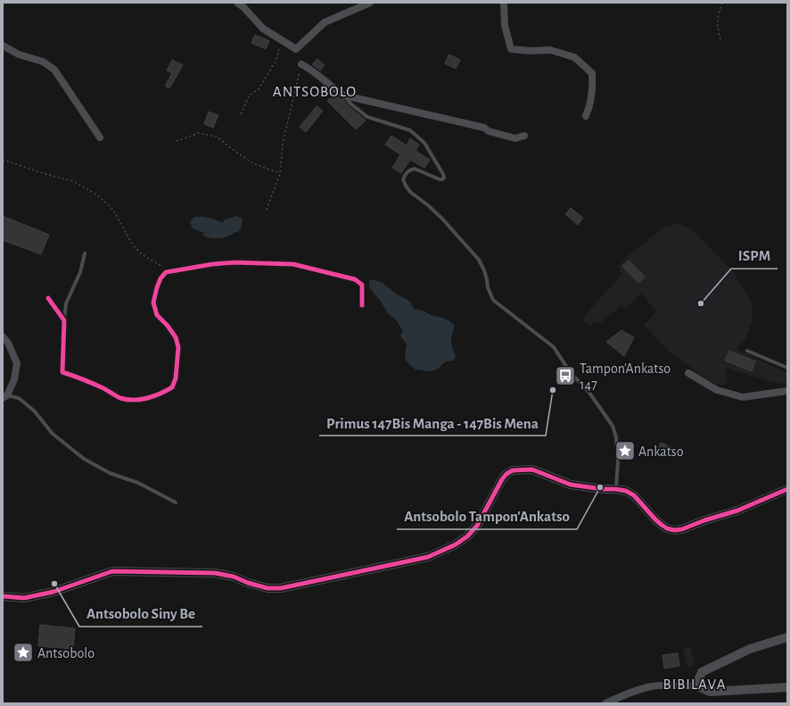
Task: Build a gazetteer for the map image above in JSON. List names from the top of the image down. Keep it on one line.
{"districts":["ANTSOBOLO","BIBILAVA"],"places":{"other":["ISPM","Primus 147Bis Manga - 147Bis Mena","Antsobolo Tampon'Ankatso","Antsobolo Siny Be"],"bus stop":["Tampon'Ankatso 147"],"place":["Ankatso","Antsobolo"]}}
